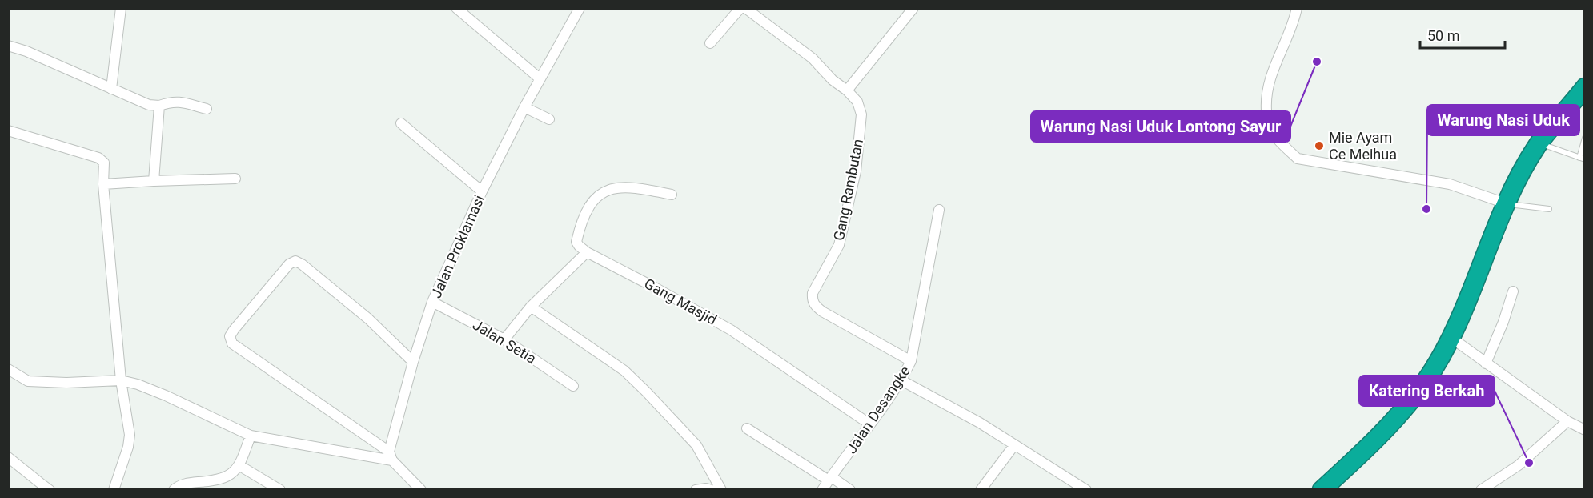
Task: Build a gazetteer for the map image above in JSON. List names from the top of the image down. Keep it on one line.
{"streets":{"street":["Gang Rambutan","Jalan Proklamasi","Gang Masjid","Jalan Setia","Jalan Desangke"]},"crossings":[["Gang Rambutan","Jalan Desangke"],["Jalan Proklamasi","Jalan Setia"],["Gang Masjid","Jalan Desangke"]],"places":["Warung Nasi Uduk Lontong Sayur","Mie Ayam Ce Meihua","Warung Nasi Uduk","Katering Berkah"],"scale_bar":"50 m"}
